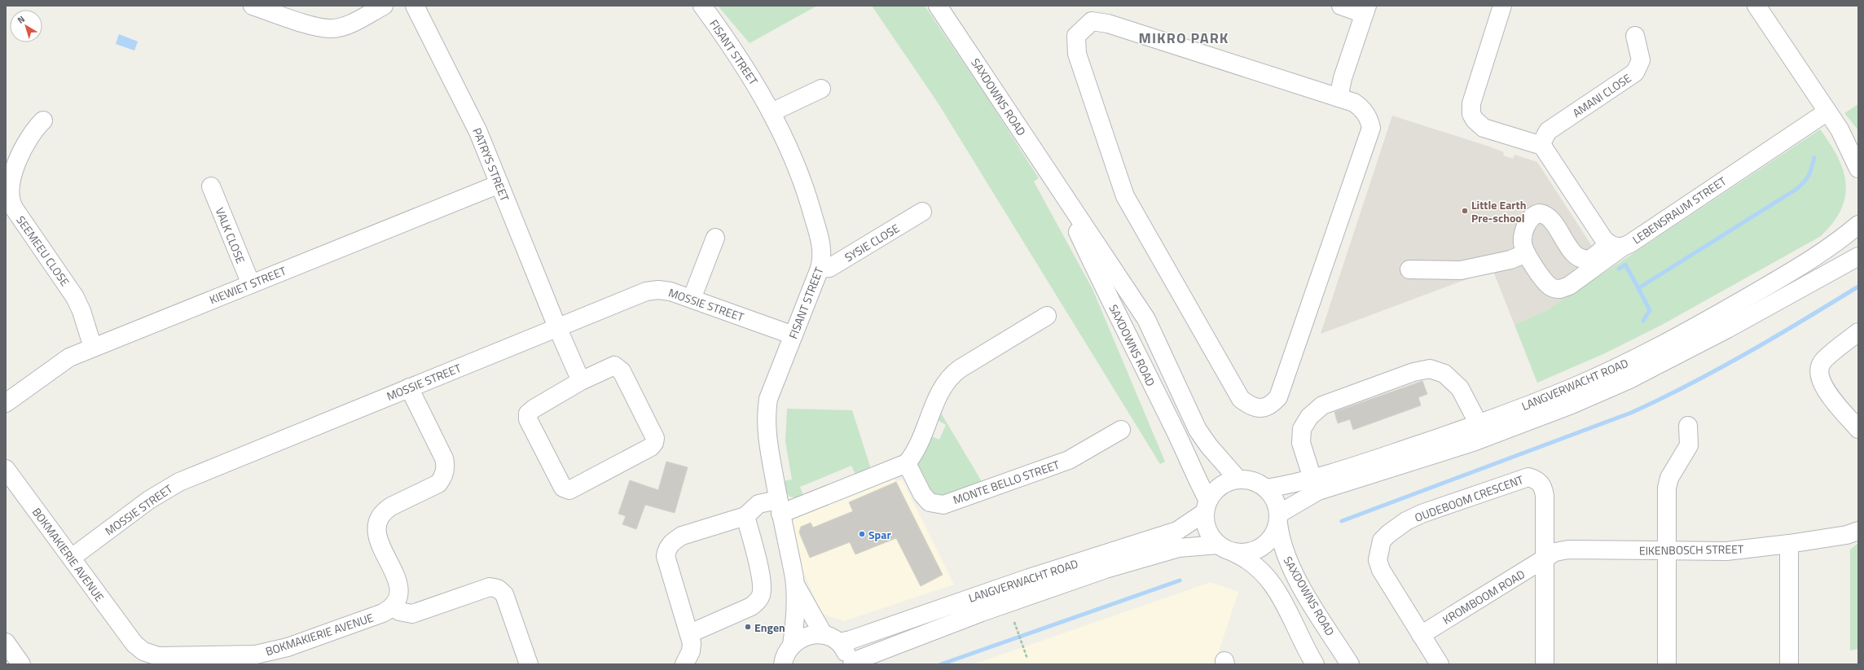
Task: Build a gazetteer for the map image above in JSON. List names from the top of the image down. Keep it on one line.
{"streets":{"street":["FISANT STREET","AMANI CLOSE","SAXDOWNS ROAD","PATRYS STREET","LEBENSRAUM STREET","VALK CLOSE","SYSIE CLOSE","SEEMEEU CLOSE","KIEWIET STREET","MOSSIE STREET","LANGVERWACHT ROAD","MONTE BELLO STREET","OUDEBOOM CRESCENT","EIKENBOSCH STREET","BOKMAKIERIE AVENUE","KROMBOOM ROAD"]},"crossings":[["FISANT STREET","SYSIE CLOSE"],["FISANT STREET","MOSSIE STREET"],["FISANT STREET","LANGVERWACHT ROAD"],["SAXDOWNS ROAD","LANGVERWACHT ROAD"],["PATRYS STREET","KIEWIET STREET"],["PATRYS STREET","MOSSIE STREET"],["VALK CLOSE","KIEWIET STREET"],["SEEMEEU CLOSE","KIEWIET STREET"],["MOSSIE STREET","BOKMAKIERIE AVENUE"],["OUDEBOOM CRESCENT","EIKENBOSCH STREET"],["OUDEBOOM CRESCENT","KROMBOOM ROAD"],["EIKENBOSCH STREET","KROMBOOM ROAD"]],"districts":["MIKRO PARK"],"places":["Little Earth Pre-school","Spar","Engen"],"north":"top left"}
